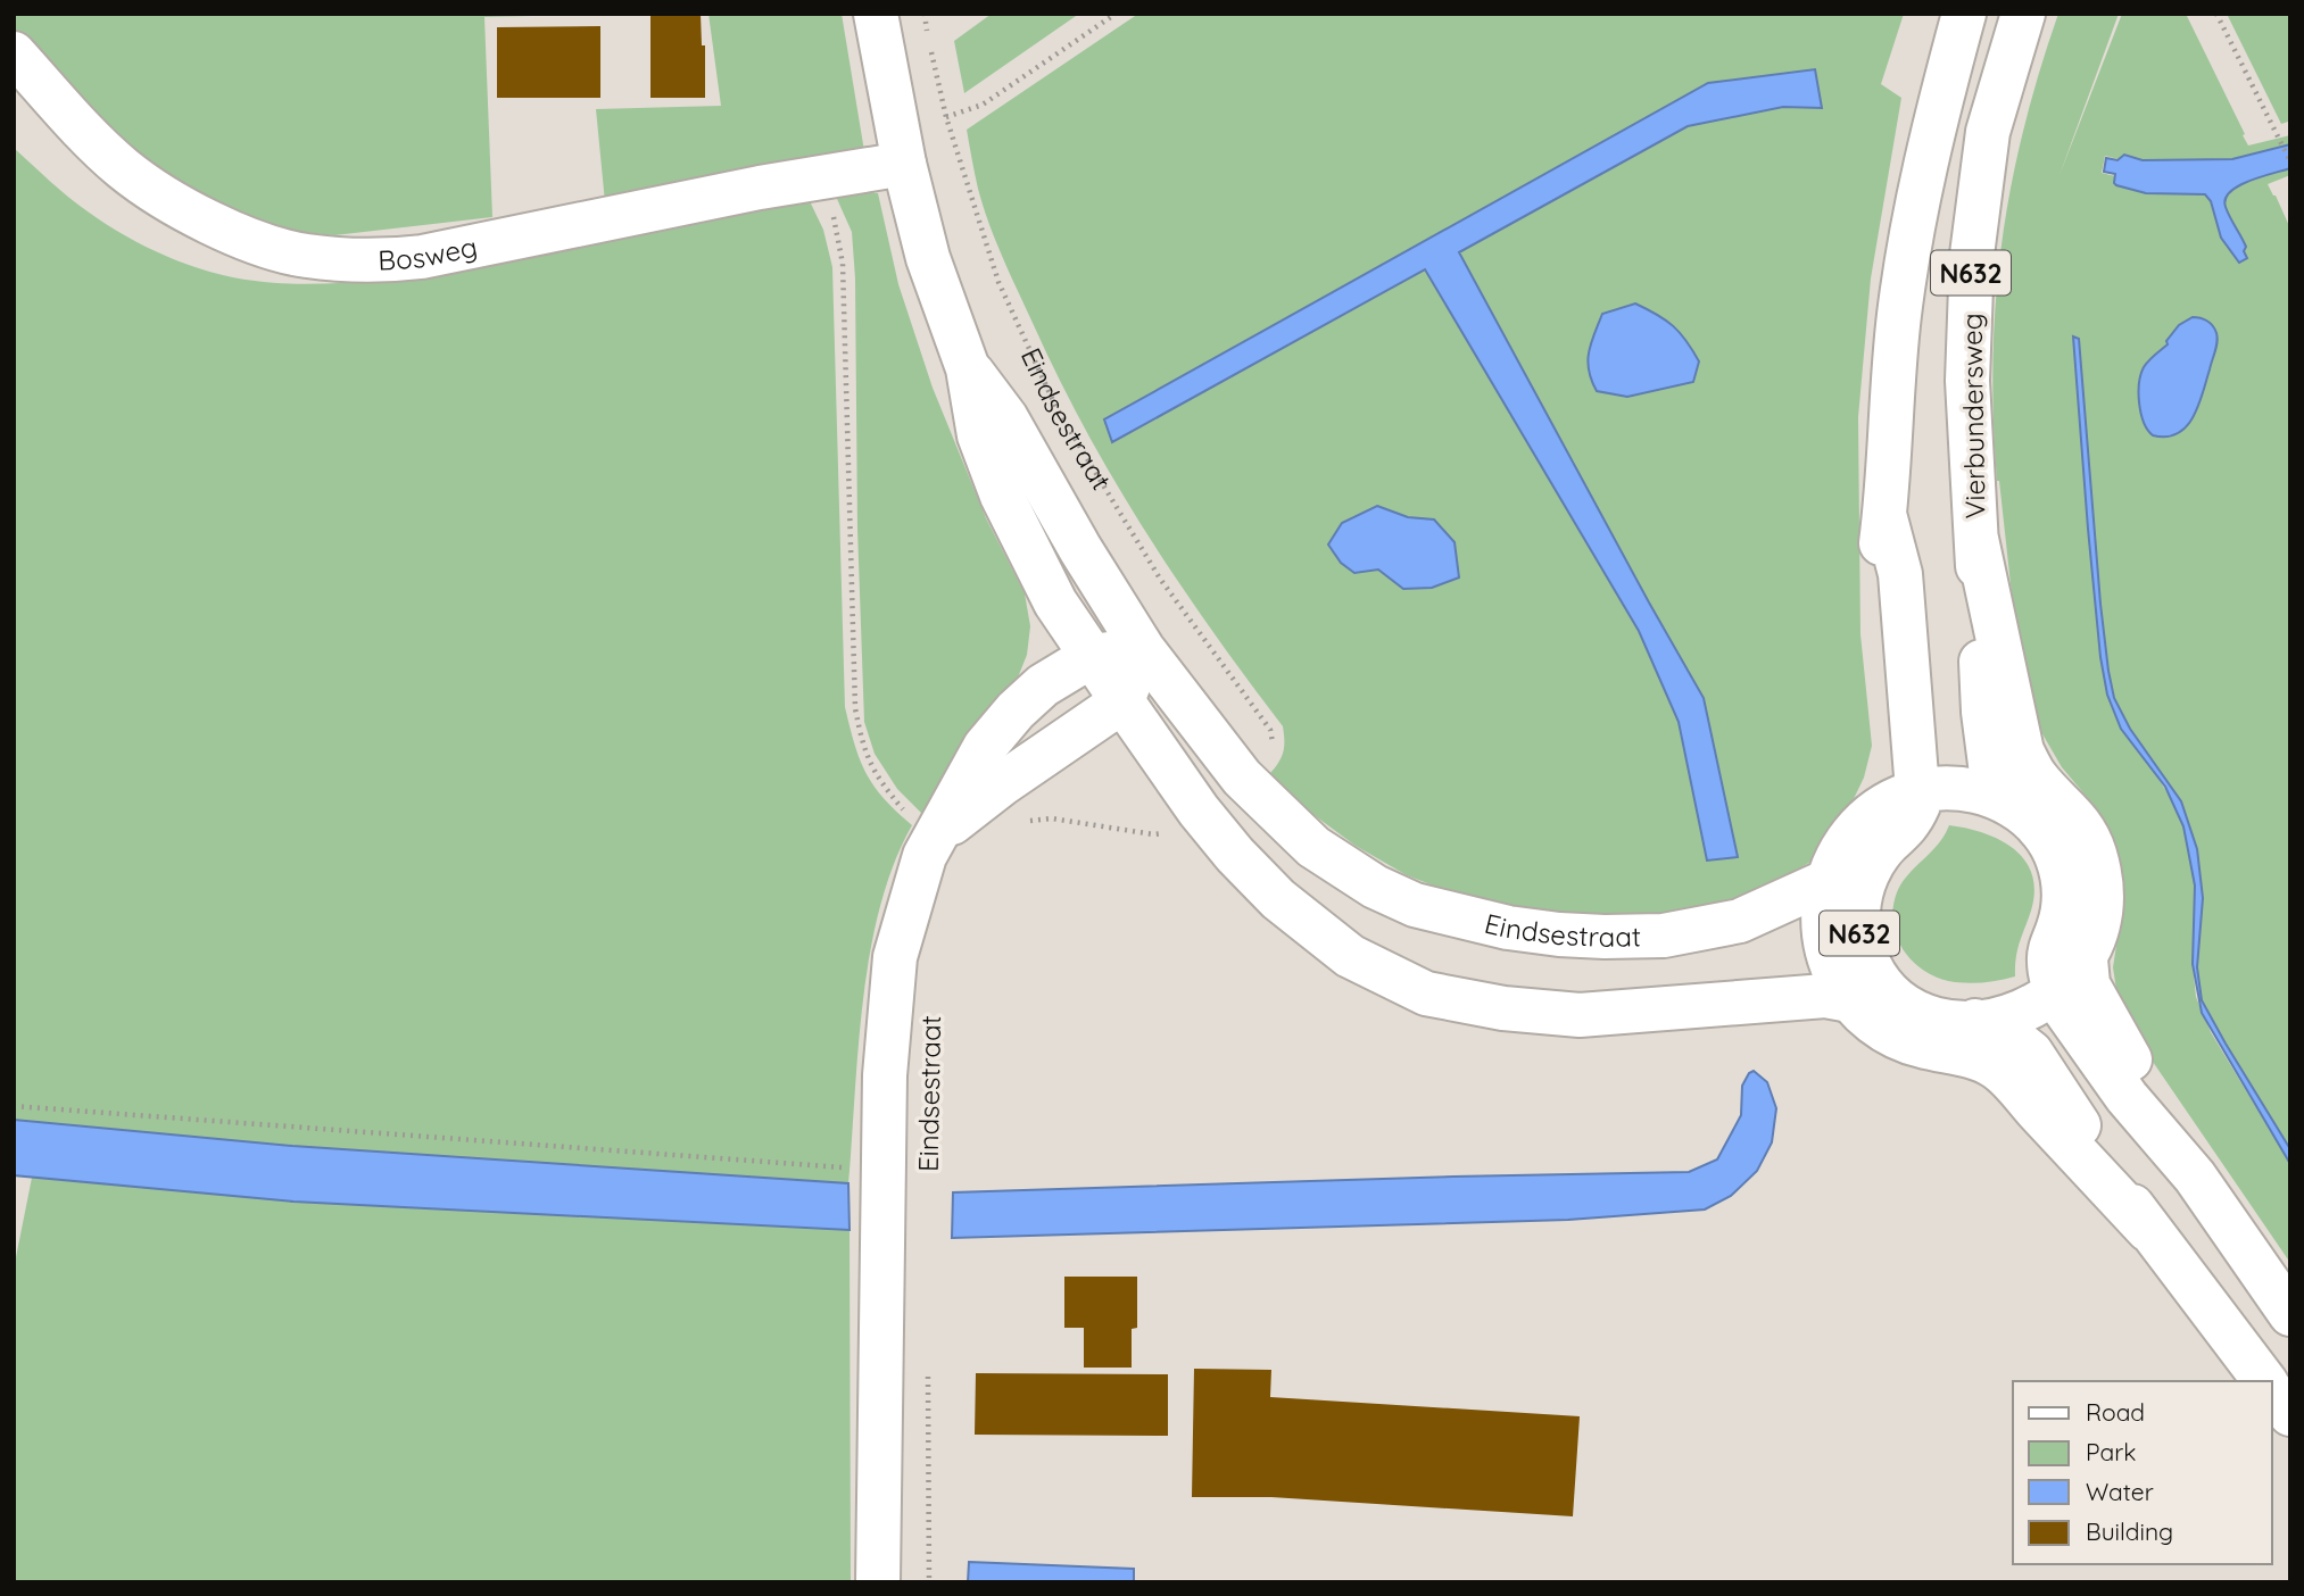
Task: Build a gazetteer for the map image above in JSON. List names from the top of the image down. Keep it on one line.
{"streets":{"street":["Bosweg","N632","Vierbundersweg","Eindsestraat"]},"crossings":[["Bosweg","Eindsestraat"],["N632","Vierbundersweg"],["N632","Eindsestraat"],["Vierbundersweg","Eindsestraat"]],"legend":["Road","Park","Water","Building"]}
